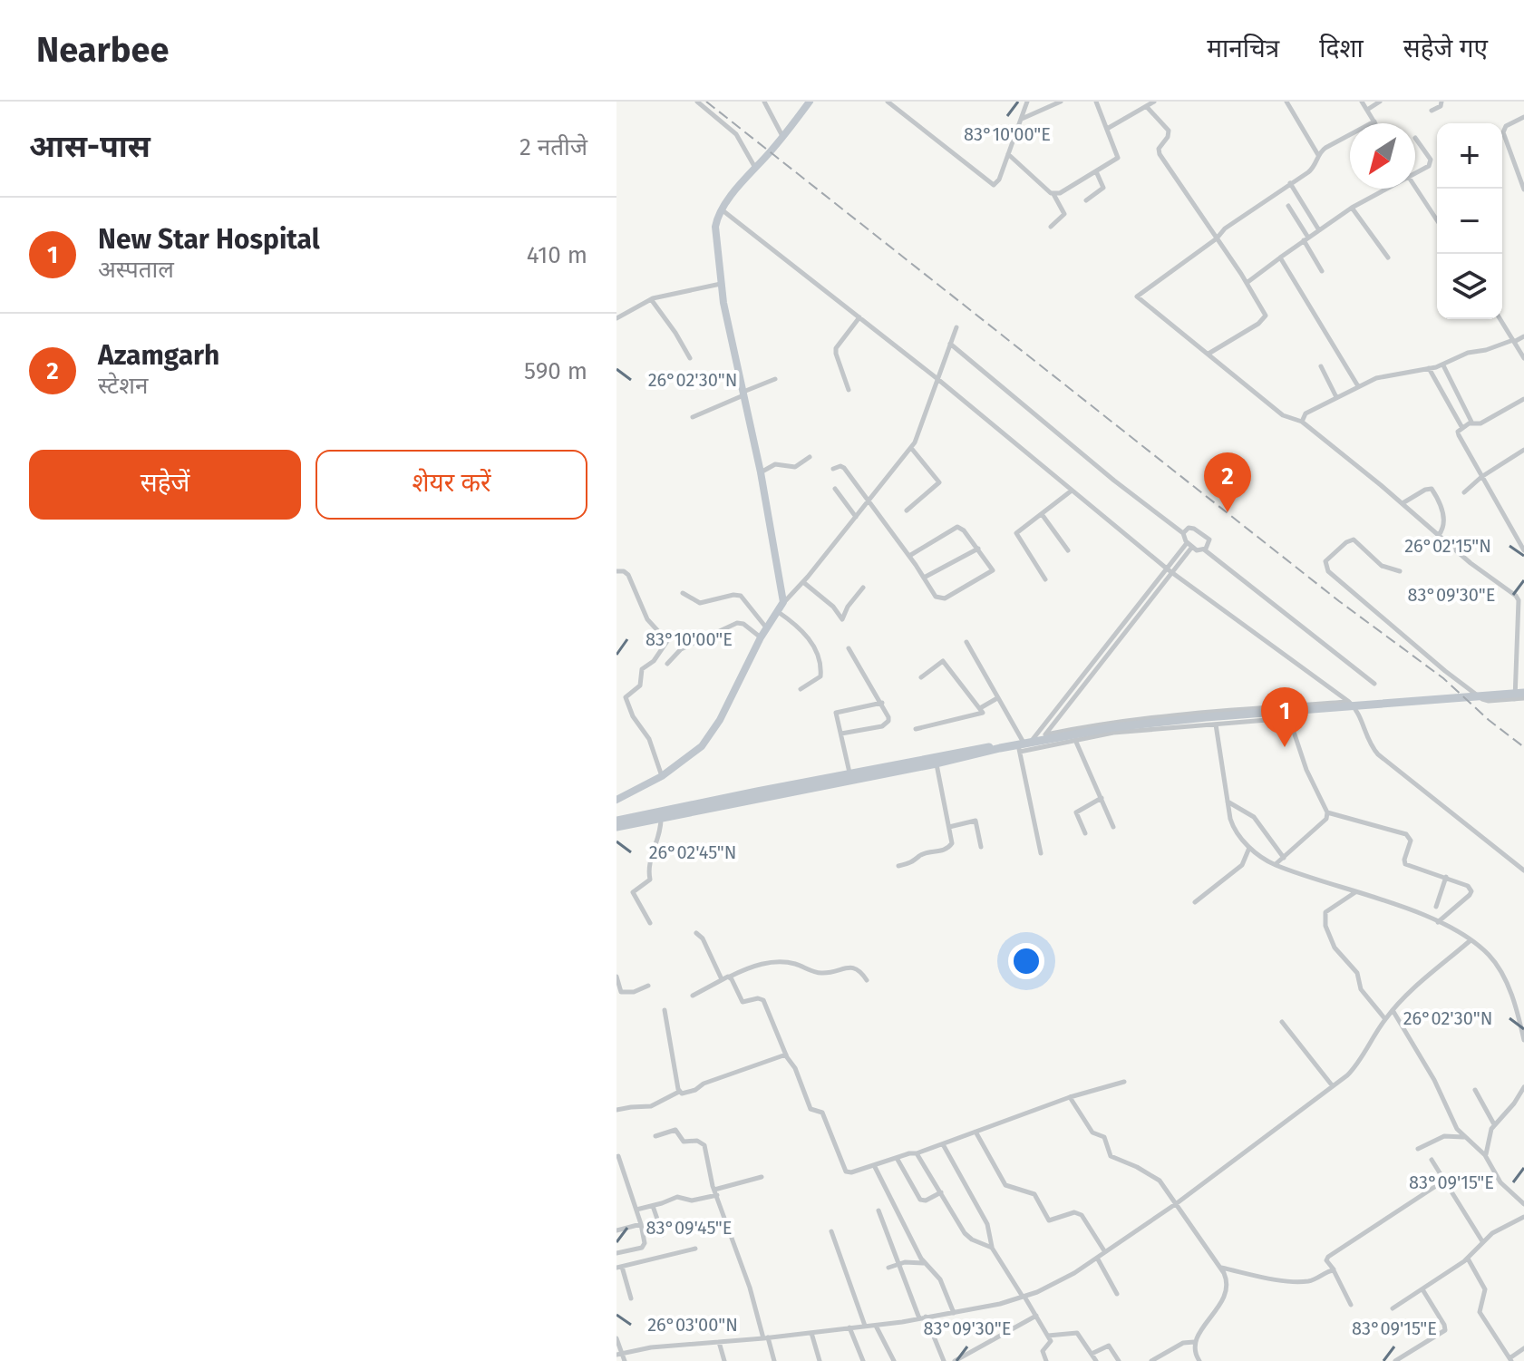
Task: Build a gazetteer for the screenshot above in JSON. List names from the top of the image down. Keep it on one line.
{"north":"bottom left","page":{"header":"Nearbee","nav":["मानचित्र","दिशा","सहेजे गए"],"heading":["आस-पास","2 नतीजे"],"map_buttons":["+","−"],"list":[{"mark":"1","name":"New Star Hospital","note":"अस्पताल","value":"410 m"},{"mark":"2","name":"Azamgarh","note":"स्टेशन","value":"590 m"}],"buttons":["सहेजें","शेयर करें"],"pins":["2","1"]},"coordinates":["83°10'00\"E","26°02'30\"N","26°02'15\"N","83°09'30\"E","26°02'45\"N","83°09'15\"E","83°09'45\"E","26°03'00\"N"]}
